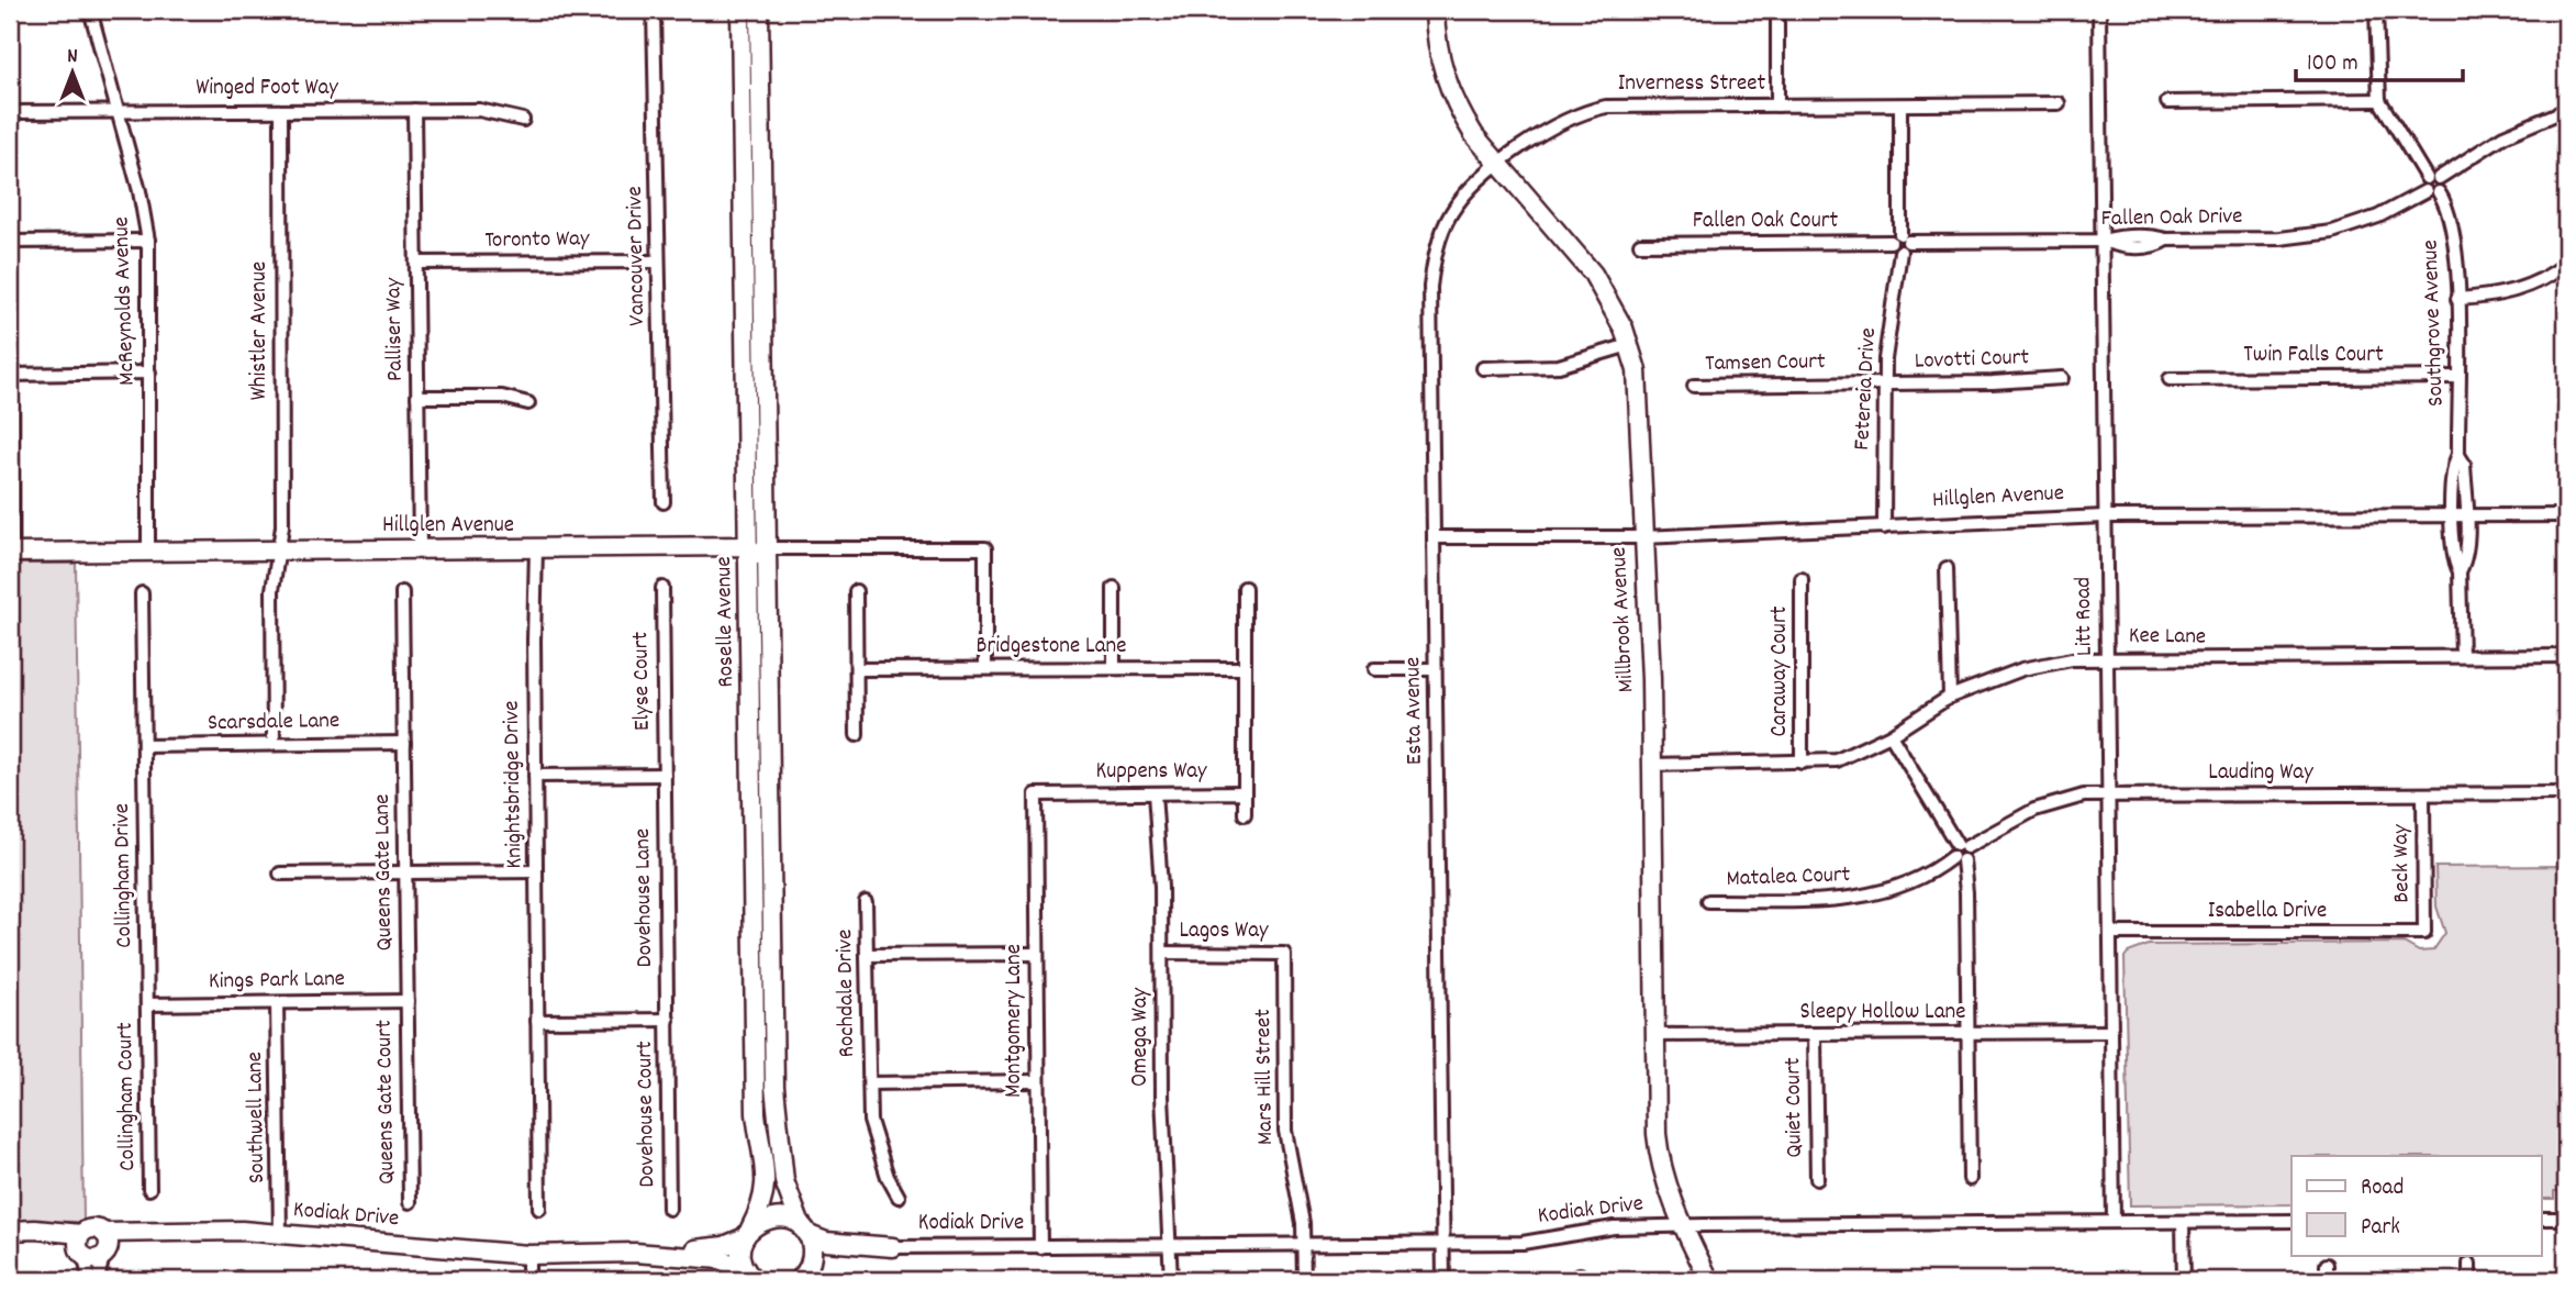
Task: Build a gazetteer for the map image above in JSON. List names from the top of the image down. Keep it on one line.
{"streets":{"street":["Inverness Street","Winged Foot Way","Fallen Oak Drive","Fallen Oak Court","Toronto Way","Vancouver Drive","McReynolds Avenue","Southgrove Avenue","Palliser Way","Whistler Avenue","Twin Falls Court","Lovotti Court","Tamsen Court","Fetereia Drive","Hillglen Avenue","Litt Road","Millbrook Avenue","Roselle Avenue","Kee Lane","Bridgestone Lane","Caraway Court","Elyse Court","Esta Avenue","Scarsdale Lane","Kuppens Way","Lauding Way","Knightsbridge Drive","Beck Way","Queens Gate Lane","Collingham Drive","Matalea Court","Dovehouse Lane","Isabella Drive","Lagos Way","Kings Park Lane","Rochdale Drive","Sleepy Hollow Lane","Montgomery Lane","Omega Way","Mars Hill Street","Collingham Court","Queens Gate Court","Quiet Court","Dovehouse Court","Southwell Lane","Kodiak Drive"]},"crossings":[["Inverness Street","Fetereia Drive"],["Inverness Street","Millbrook Avenue"],["Inverness Street","Esta Avenue"],["Winged Foot Way","McReynolds Avenue"],["Winged Foot Way","Palliser Way"],["Winged Foot Way","Whistler Avenue"],["Fallen Oak Drive","Fallen Oak Court"],["Fallen Oak Drive","Fetereia Drive"],["Fallen Oak Drive","Litt Road"],["Fallen Oak Court","Fetereia Drive"],["Toronto Way","Vancouver Drive"],["Toronto Way","Palliser Way"],["McReynolds Avenue","Hillglen Avenue"],["Southgrove Avenue","Twin Falls Court"],["Southgrove Avenue","Hillglen Avenue"],["Southgrove Avenue","Kee Lane"],["Palliser Way","Hillglen Avenue"],["Whistler Avenue","Hillglen Avenue"],["Whistler Avenue","Scarsdale Lane"],["Lovotti Court","Tamsen Court"],["Lovotti Court","Fetereia Drive"],["Tamsen Court","Fetereia Drive"],["Fetereia Drive","Hillglen Avenue"],["Hillglen Avenue","Litt Road"],["Hillglen Avenue","Millbrook Avenue"],["Hillglen Avenue","Roselle Avenue"],["Hillglen Avenue","Esta Avenue"],["Hillglen Avenue","Knightsbridge Drive"],["Litt Road","Kee Lane"],["Litt Road","Lauding Way"],["Litt Road","Isabella Drive"],["Litt Road","Sleepy Hollow Lane"],["Litt Road","Kodiak Drive"],["Millbrook Avenue","Kee Lane"],["Millbrook Avenue","Esta Avenue"],["Millbrook Avenue","Sleepy Hollow Lane"],["Millbrook Avenue","Kodiak Drive"],["Roselle Avenue","Kodiak Drive"],["Kee Lane","Caraway Court"],["Elyse Court","Dovehouse Lane"],["Esta Avenue","Kodiak Drive"],["Scarsdale Lane","Queens Gate Lane"],["Scarsdale Lane","Collingham Drive"],["Kuppens Way","Montgomery Lane"],["Kuppens Way","Omega Way"],["Lauding Way","Beck Way"],["Lauding Way","Matalea Court"],["Beck Way","Isabella Drive"],["Queens Gate Lane","Kings Park Lane"],["Queens Gate Lane","Queens Gate Court"],["Collingham Drive","Kings Park Lane"],["Collingham Drive","Collingham Court"],["Dovehouse Lane","Dovehouse Court"],["Lagos Way","Omega Way"],["Lagos Way","Mars Hill Street"],["Kings Park Lane","Collingham Court"],["Kings Park Lane","Queens Gate Court"],["Kings Park Lane","Southwell Lane"],["Sleepy Hollow Lane","Quiet Court"],["Montgomery Lane","Kodiak Drive"],["Omega Way","Kodiak Drive"],["Mars Hill Street","Kodiak Drive"],["Southwell Lane","Kodiak Drive"]],"legend":["Road","Park"],"scale_bar":"100 m","north":"top"}
